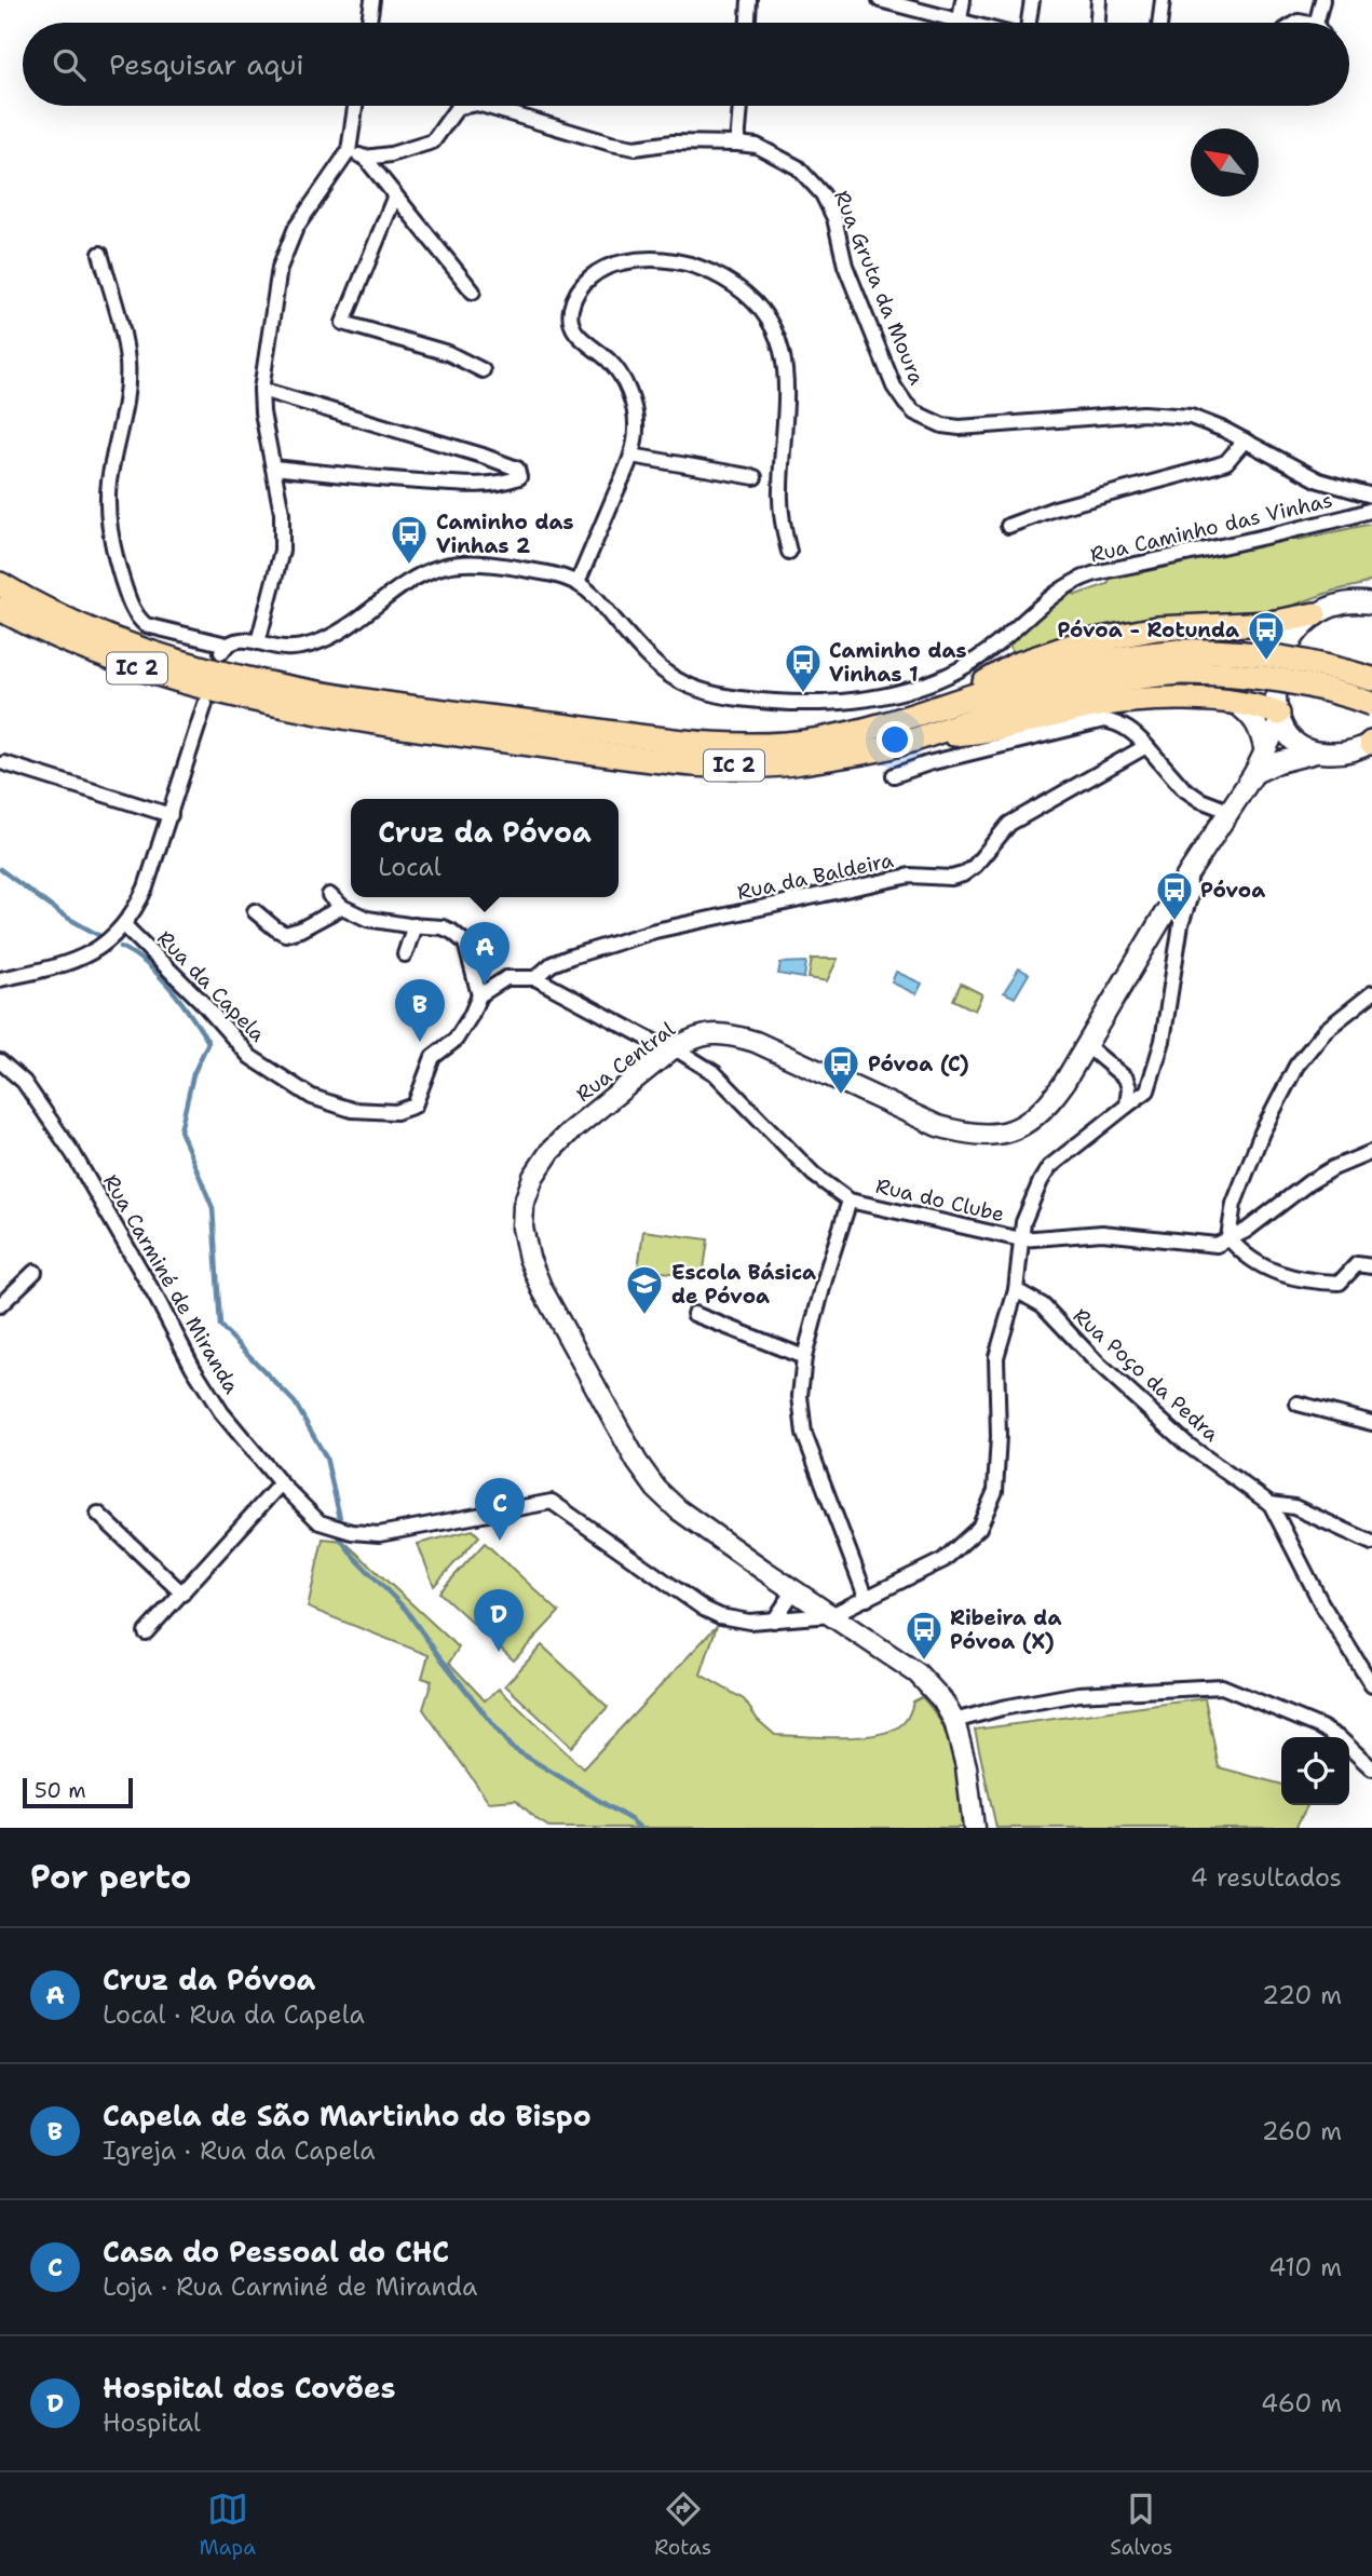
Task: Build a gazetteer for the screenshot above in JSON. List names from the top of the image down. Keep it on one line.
{"streets":{"highway":["IC 2"],"street":["Rua Gruta da Moura","Rua Caminho das Vinhas","Rua da Baldeira","Rua da Capela","Rua Central","Rua do Clube","Rua Carminé de Miranda","Rua Poço da Pedra"]},"crossings":[["Rua Central","Rua Carminé de Miranda"],["Rua do Clube","Rua Carminé de Miranda"],["Rua Carminé de Miranda","Rua Poço da Pedra"]],"places":{"bus stop":["Caminho das Vinhas 2","Póvoa - Rotunda","Caminho das Vinhas 1","Póvoa","Póvoa (C)","Ribeira da Póvoa (X)"],"school or university":["Escola Básica de Póvoa"]},"scale_bar":"50 m","north":"top left","page":{"search":"Pesquisar aqui","popup":["Cruz da Póvoa","Local"],"pins":["A","B","C","D"],"scale":"50 m","heading":["Por perto","4 resultados"],"list":[{"mark":"A","name":"Cruz da Póvoa","note":"Local · Rua da Capela","value":"220 m"},{"mark":"B","name":"Capela de São Martinho do Bispo","note":"Igreja · Rua da Capela","value":"260 m"},{"mark":"C","name":"Casa do Pessoal do CHC","note":"Loja · Rua Carminé de Miranda","value":"410 m"},{"mark":"D","name":"Hospital dos Covões","note":"Hospital","value":"460 m"}],"nav":["Mapa","Rotas","Salvos"]}}
